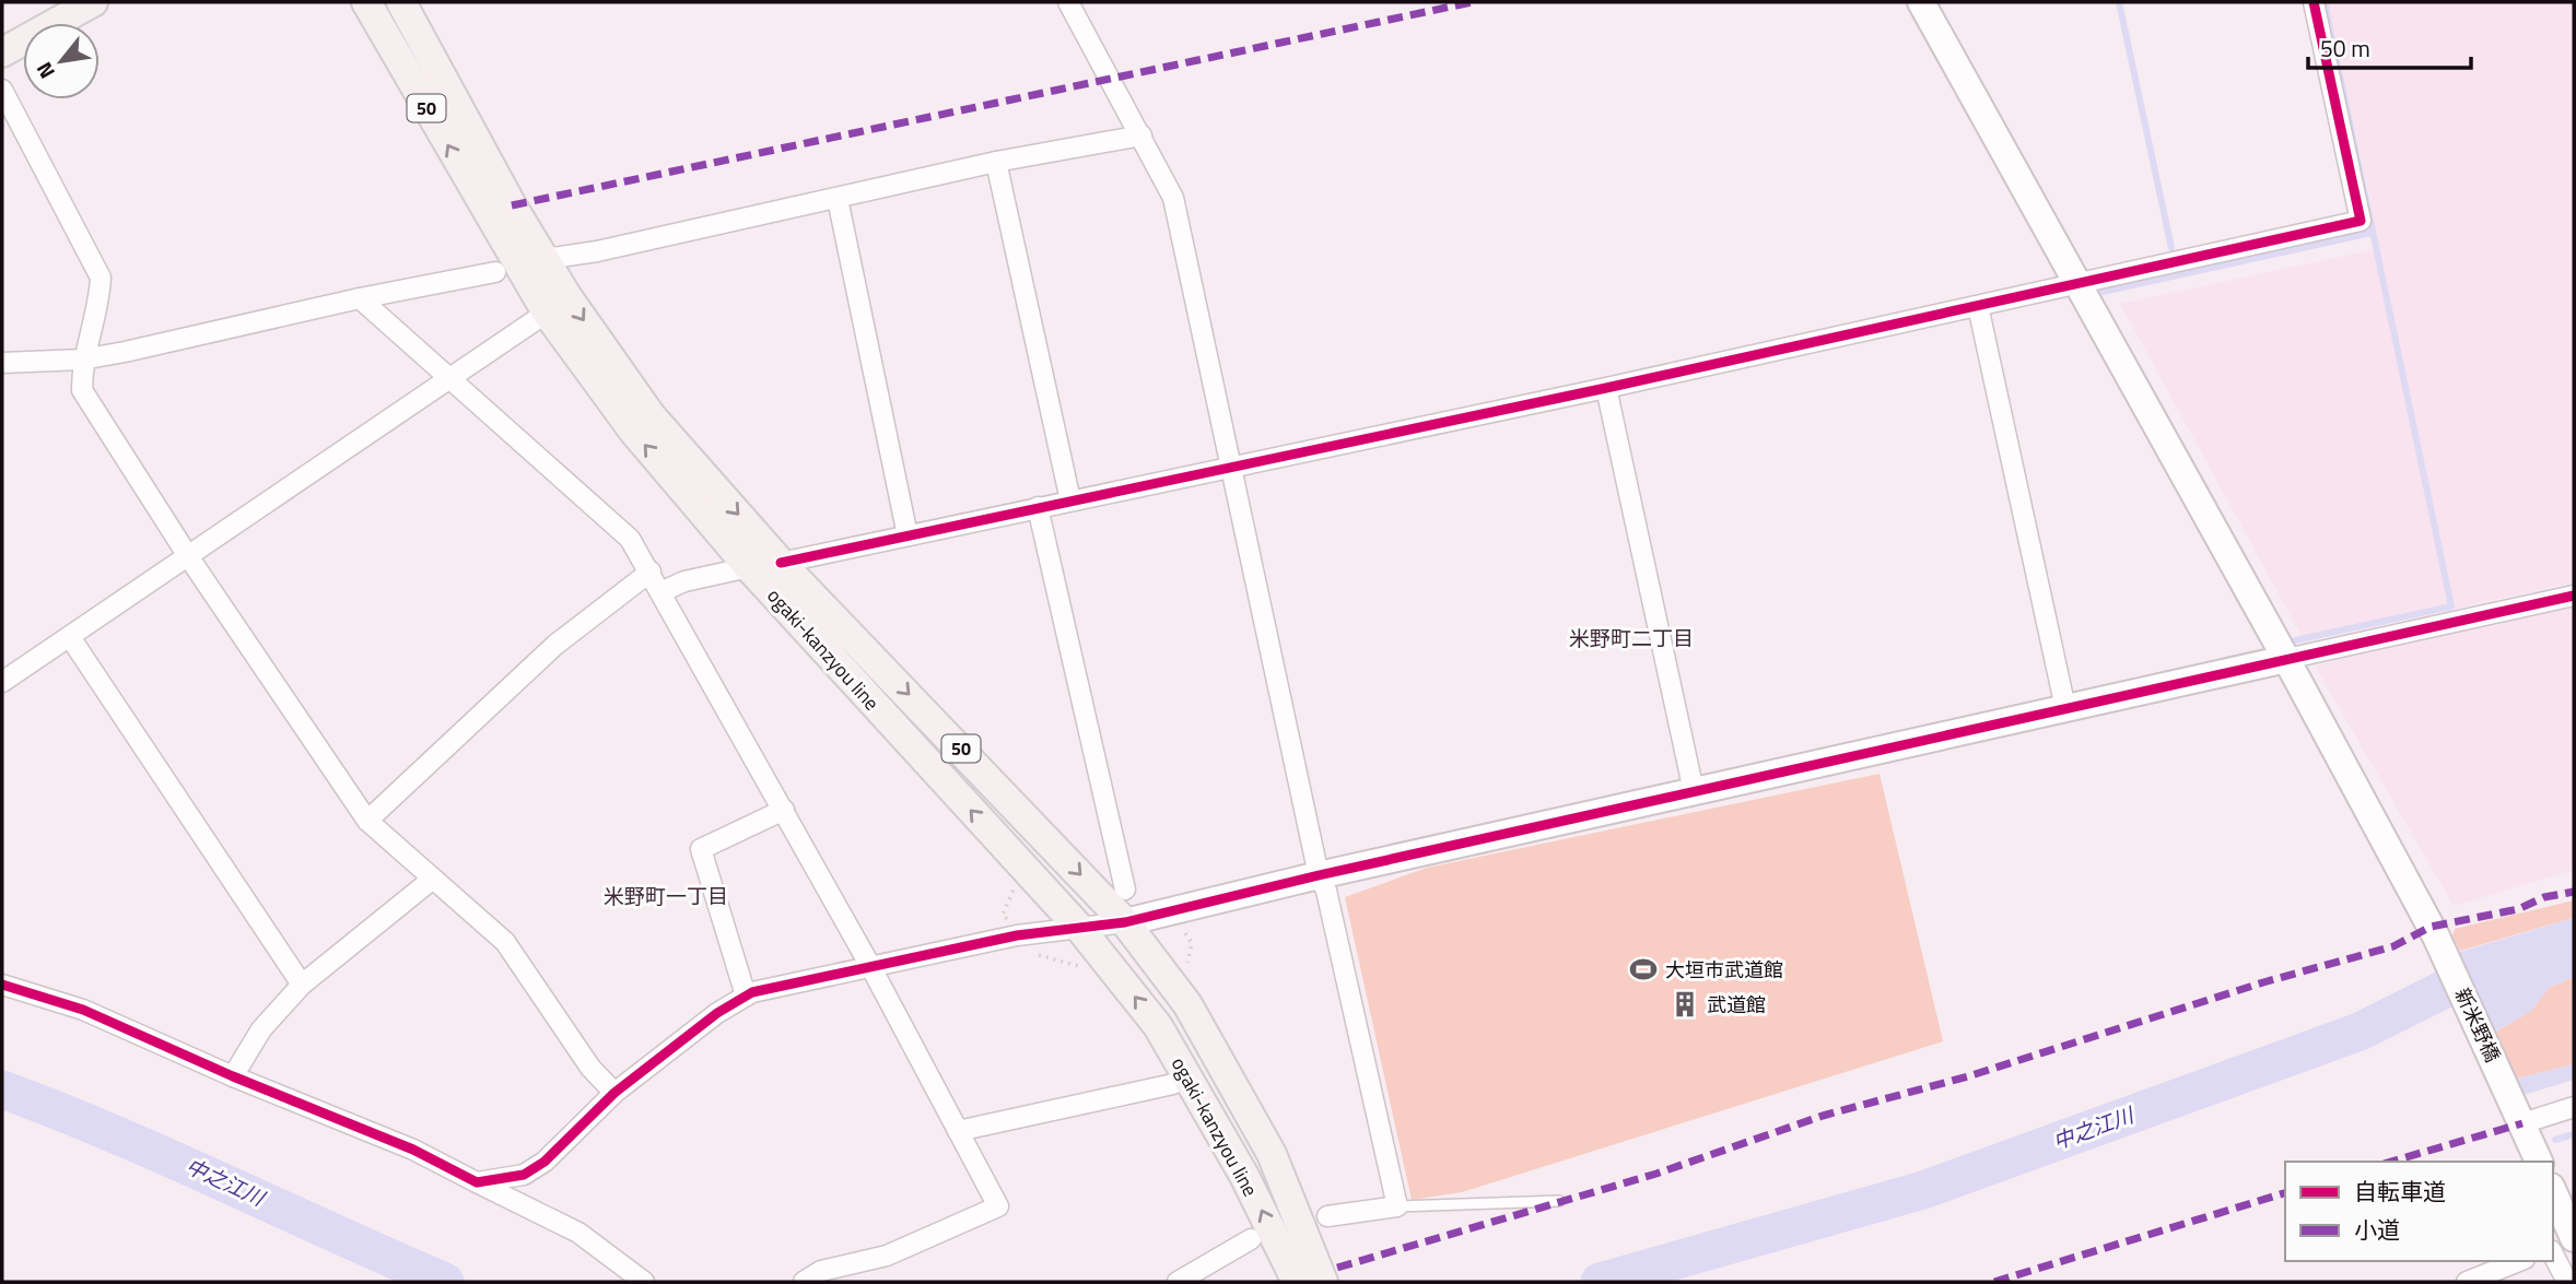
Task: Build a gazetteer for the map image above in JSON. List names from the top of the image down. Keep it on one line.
{"streets":{"main road":["50","ogaki-kanzyou line"],"street":["新米野橋"]},"districts":["米野町二丁目","米野町一丁目"],"water":["中之江川"],"places":{"sports":["大垣市武道館"],"building":["武道館"]},"legend":["自転車道","小道"],"scale_bar":"50 m","north":"bottom left"}
